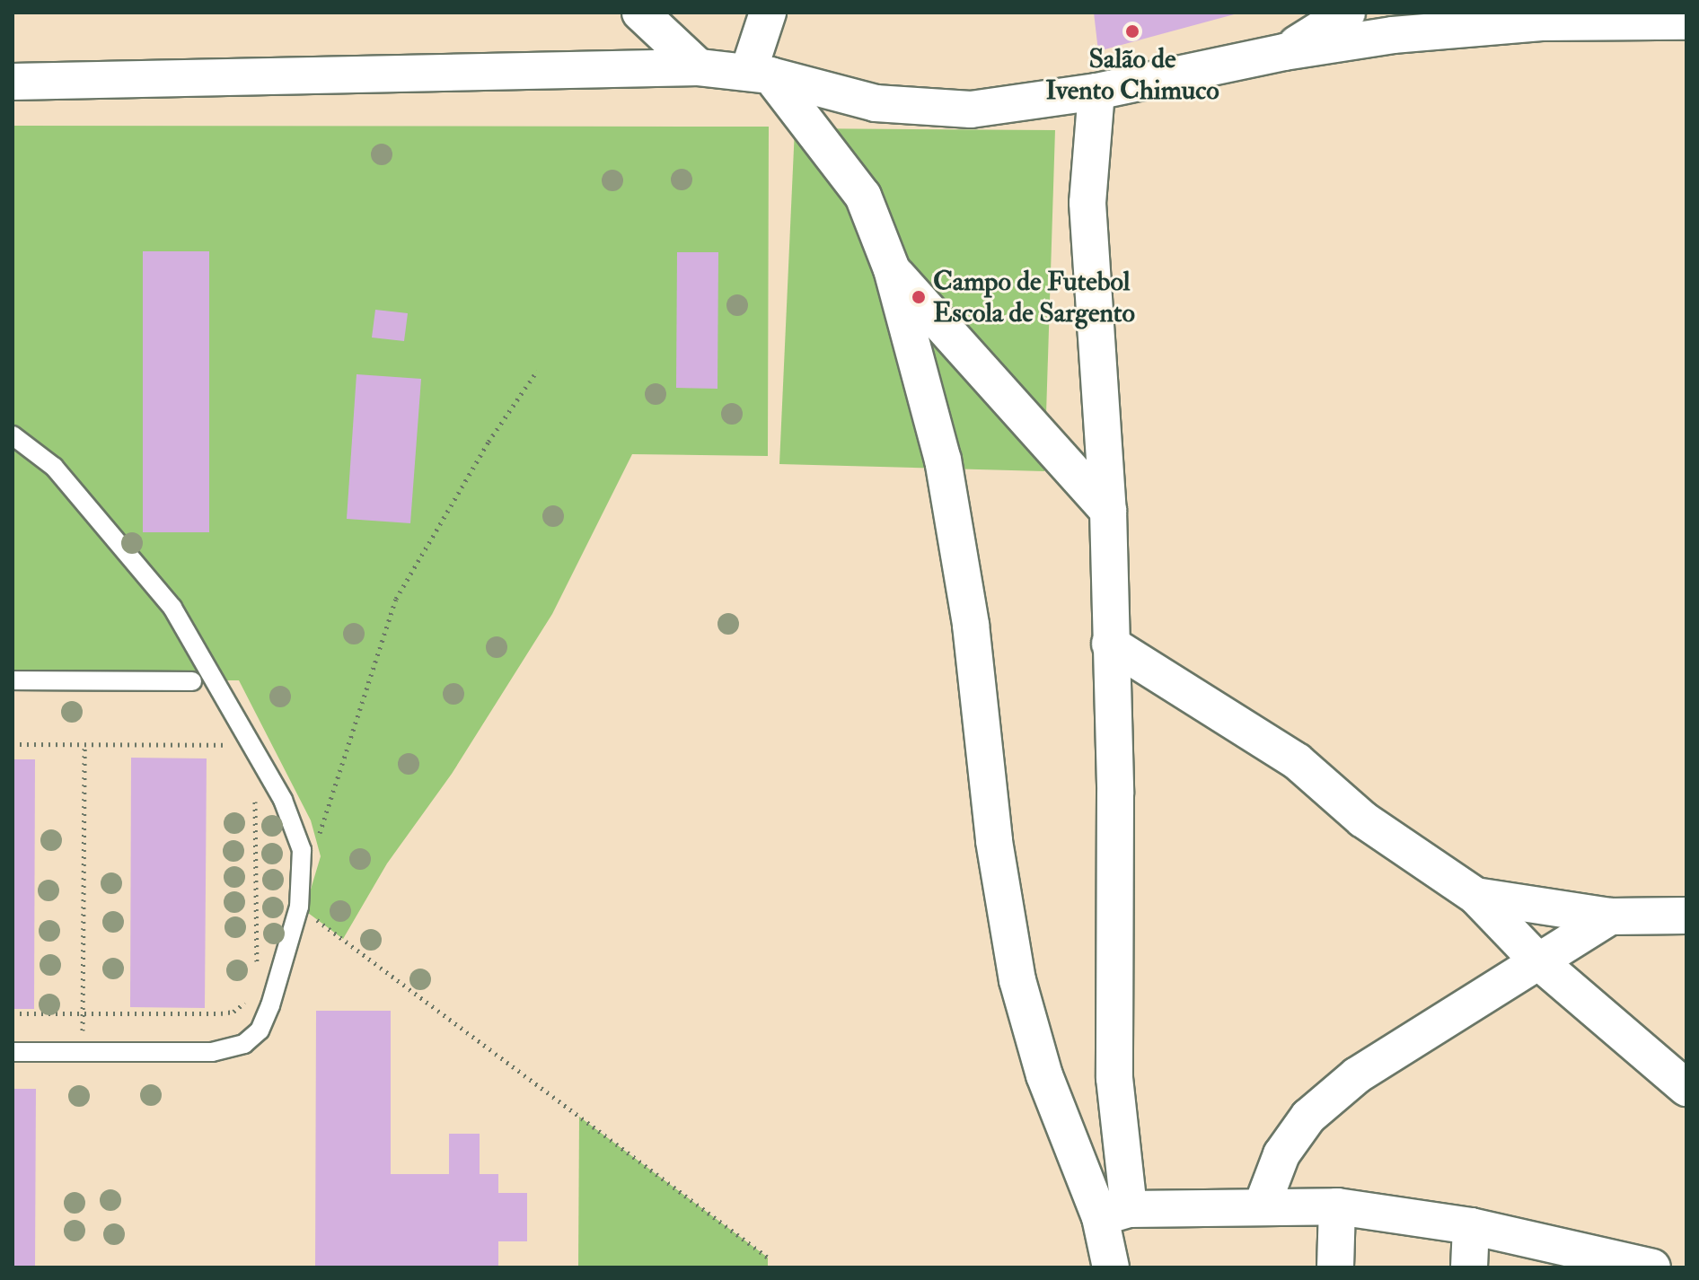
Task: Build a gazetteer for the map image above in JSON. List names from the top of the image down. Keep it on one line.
{"places":["Salão de Ivento Chimuco","Campo de Futebol Escola de Sargento"]}
